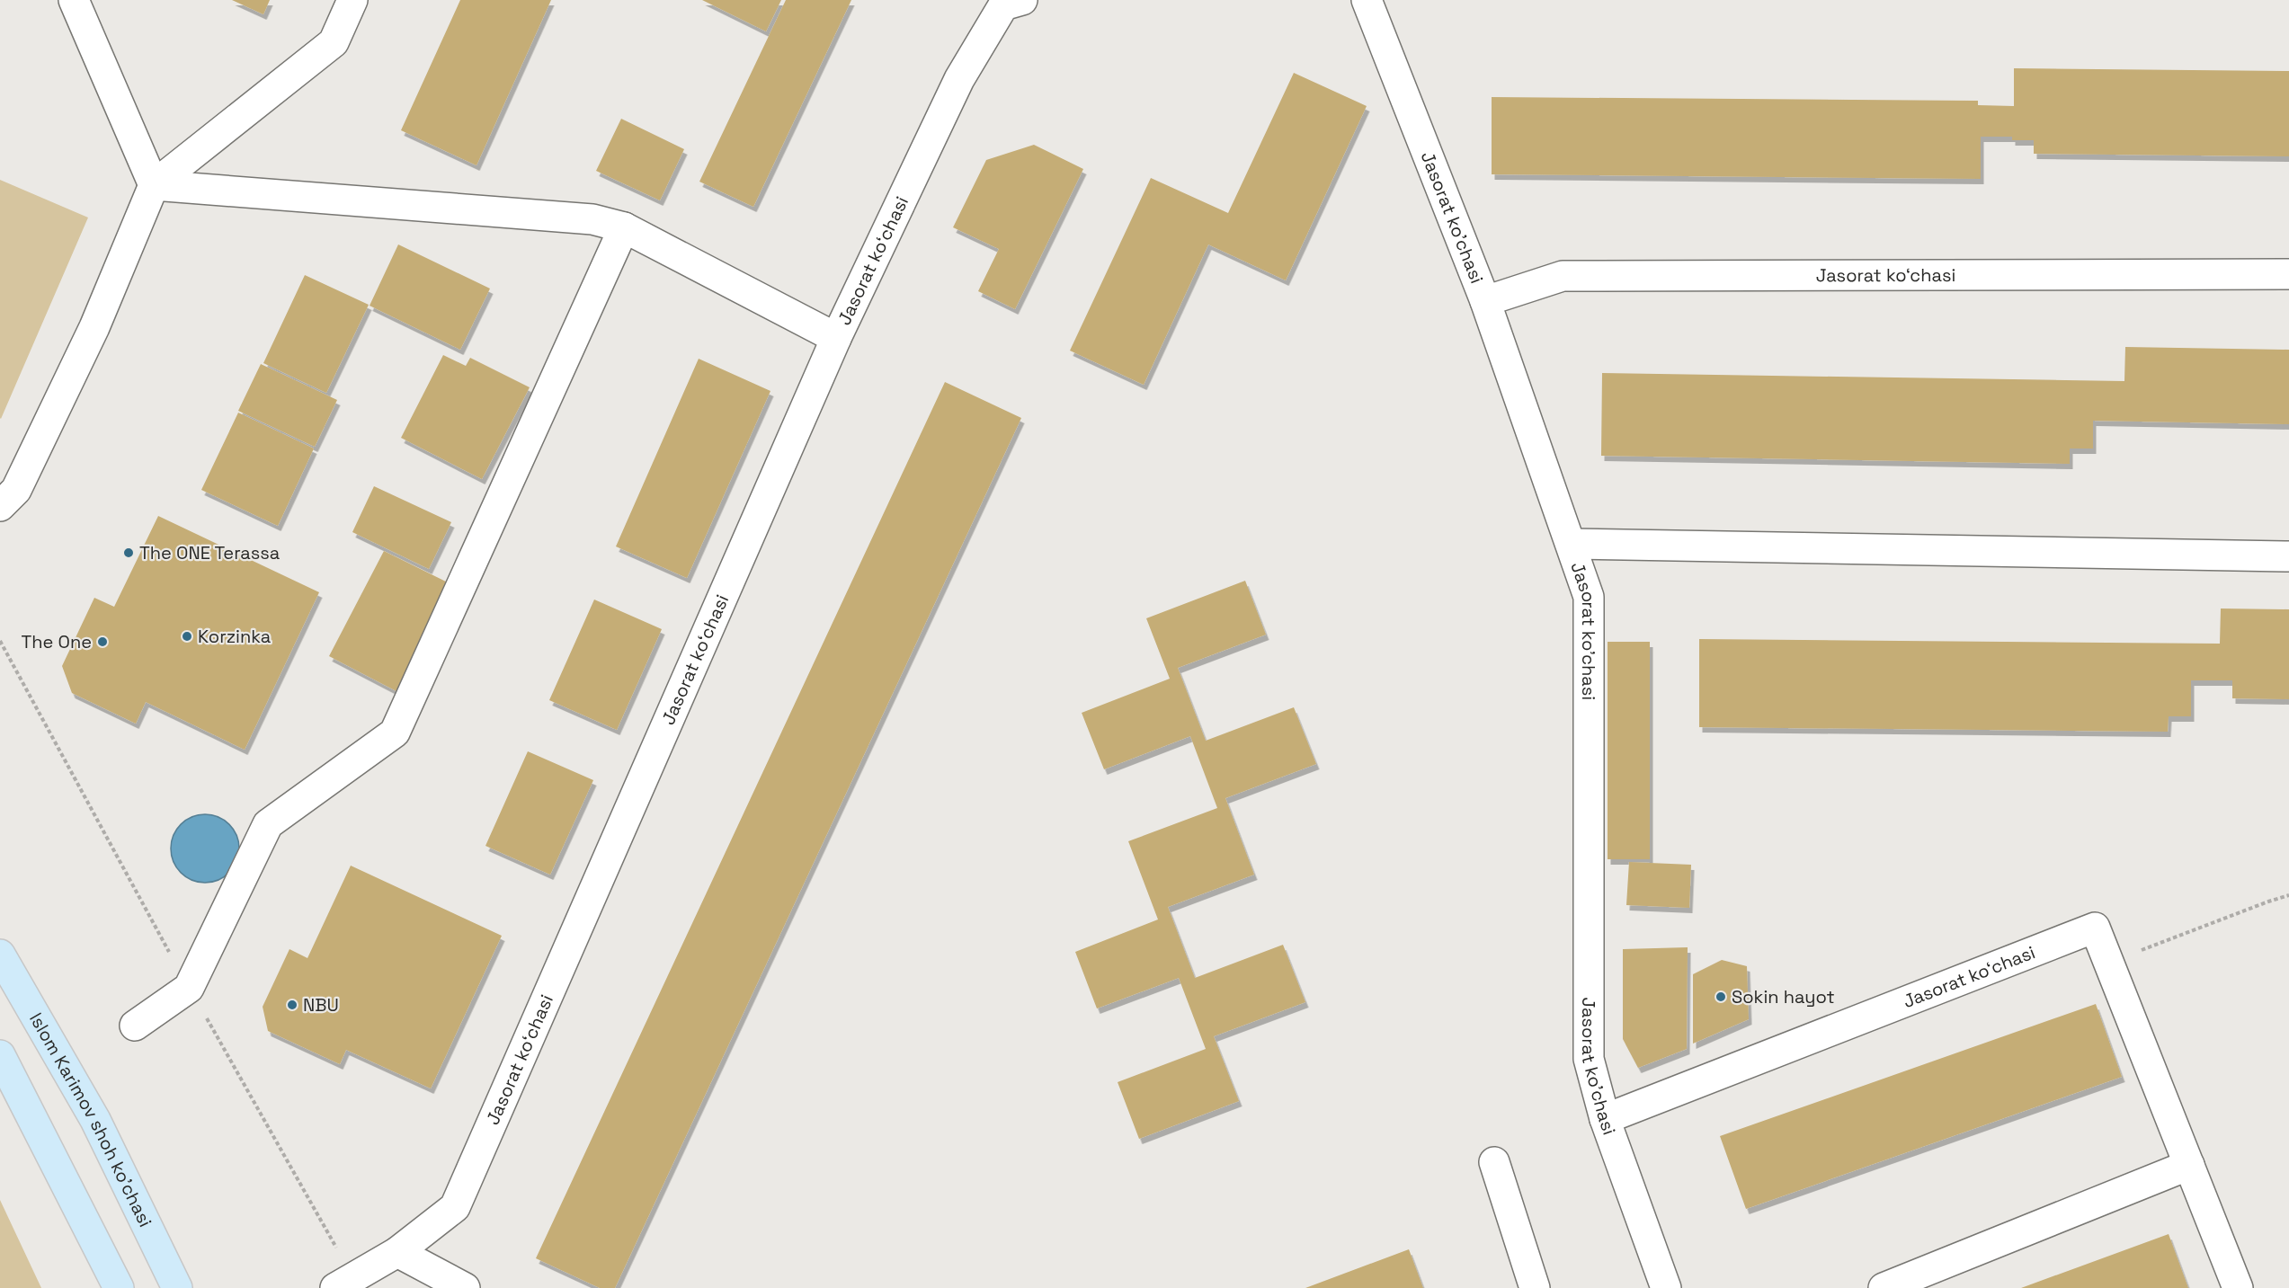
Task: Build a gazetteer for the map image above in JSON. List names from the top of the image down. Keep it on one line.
{"streets":{"main road":["Islom Karimov shoh ko'chasi"],"street":["Jasorat ko'chasi","Jasorat ko‘chasi"]},"crossings":[["Jasorat ko'chasi","Jasorat ko‘chasi"]],"places":["The ONE Terassa","Korzinka","The One","Sokin hayot","NBU"]}
